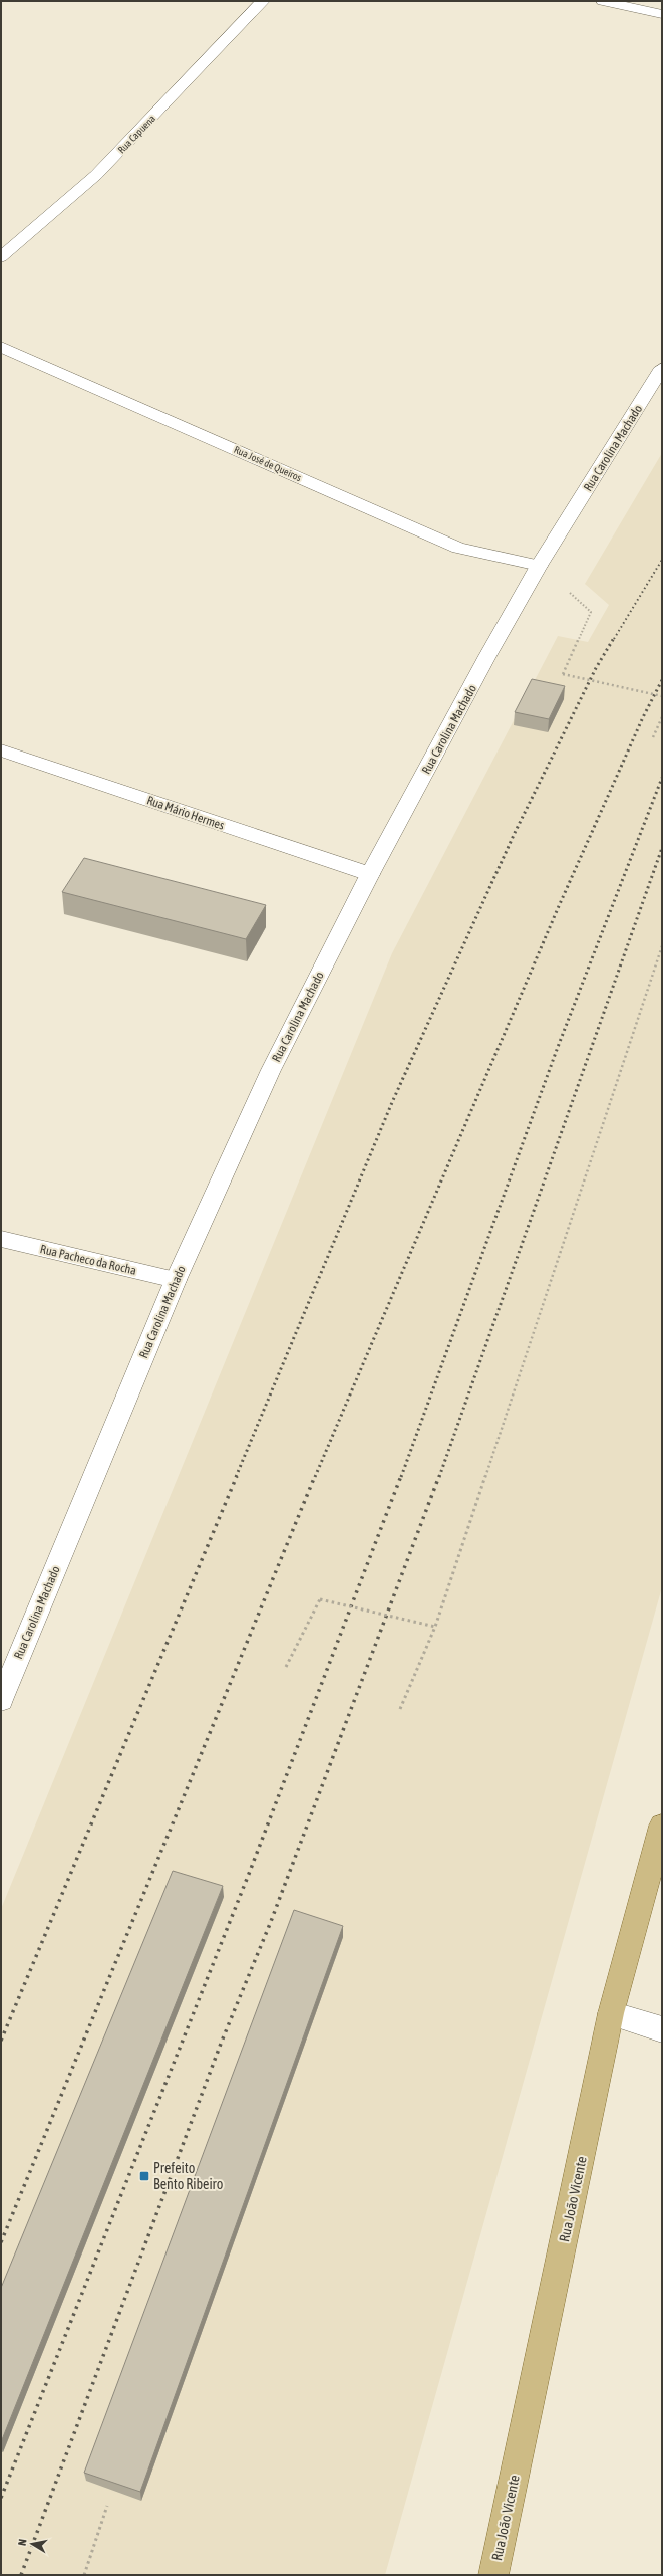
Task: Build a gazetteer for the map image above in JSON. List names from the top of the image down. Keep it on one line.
{"streets":{"main road":["Rua João Vicente"],"street":["Rua Capuena","Rua Carolina Machado","Rua José de Queiros","Rua Mário Hermes","Rua Pacheco da Rocha"]},"crossings":[["Rua Carolina Machado","Rua José de Queiros"],["Rua Carolina Machado","Rua Mário Hermes"],["Rua Carolina Machado","Rua Pacheco da Rocha"]],"places":{"transit":["Prefeito Bento Ribeiro"]},"north":"left"}
